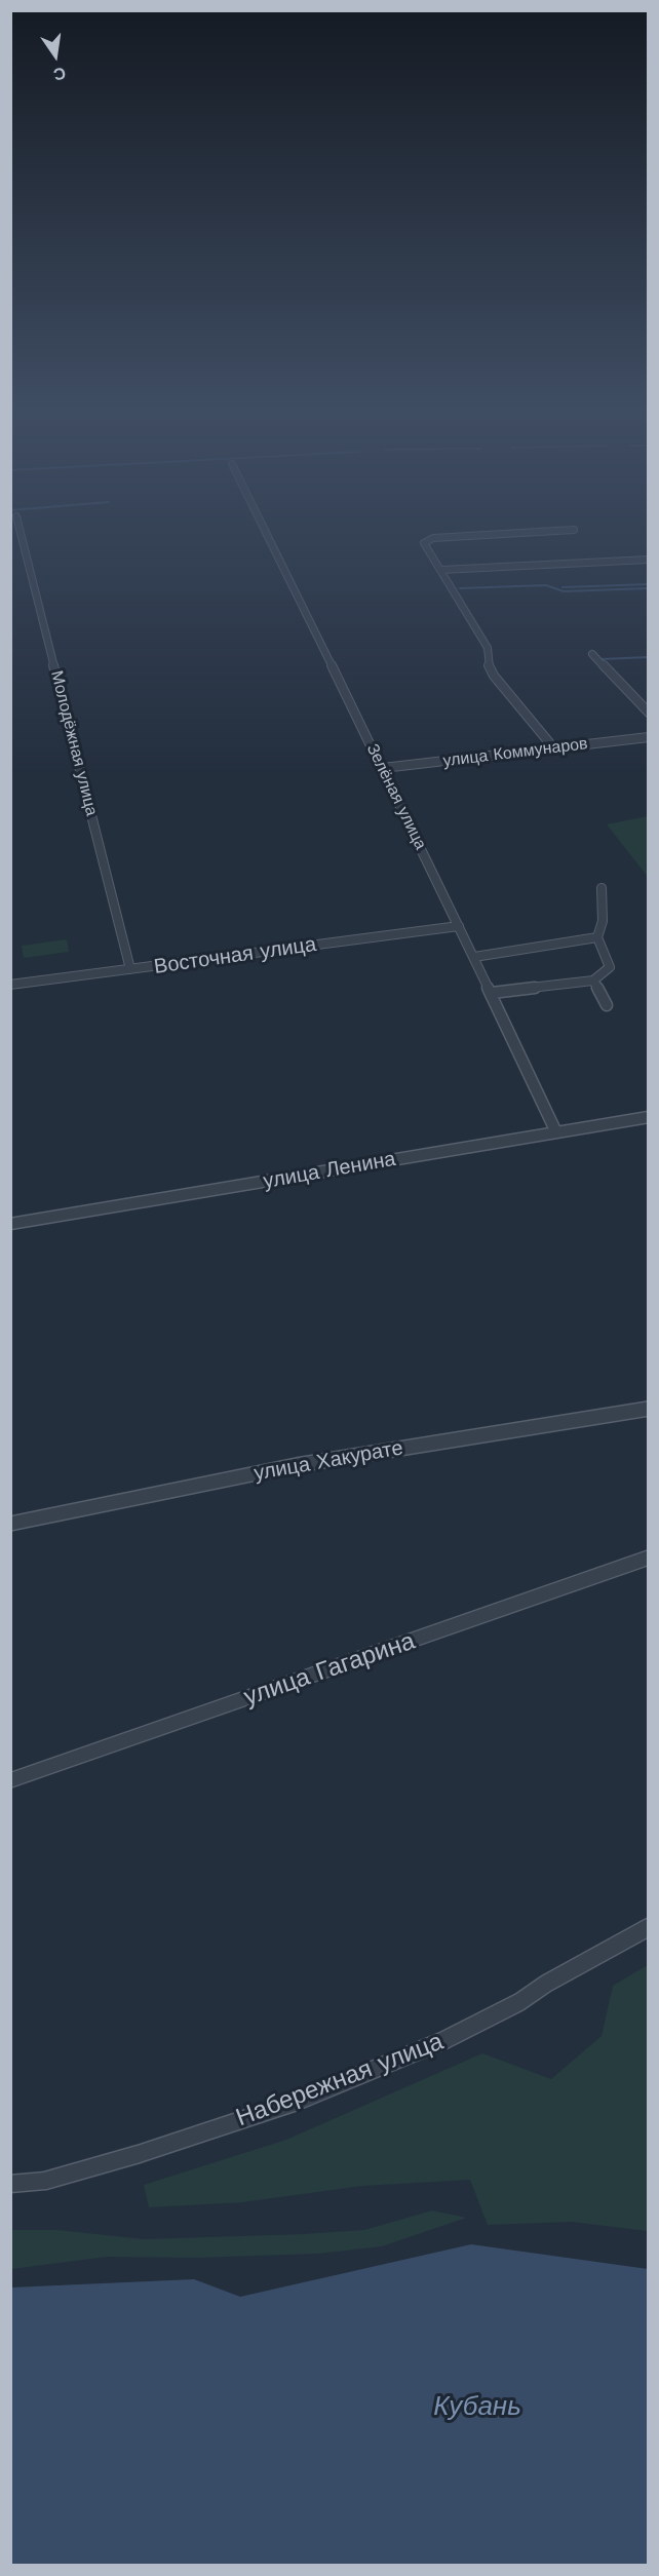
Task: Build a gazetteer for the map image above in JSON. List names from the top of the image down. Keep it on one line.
{"streets":{"street":["Молодёжная улица","улица Коммунаров","Зелёная улица","Восточная улица","улица Ленина","улица Хакурате","улица Гагарина","Набережная улица"]},"crossings":[["Молодёжная улица","Восточная улица"],["улица Коммунаров","Зелёная улица"],["Зелёная улица","Восточная улица"],["Зелёная улица","улица Ленина"]],"water":["Кубань"],"north":"bottom"}
